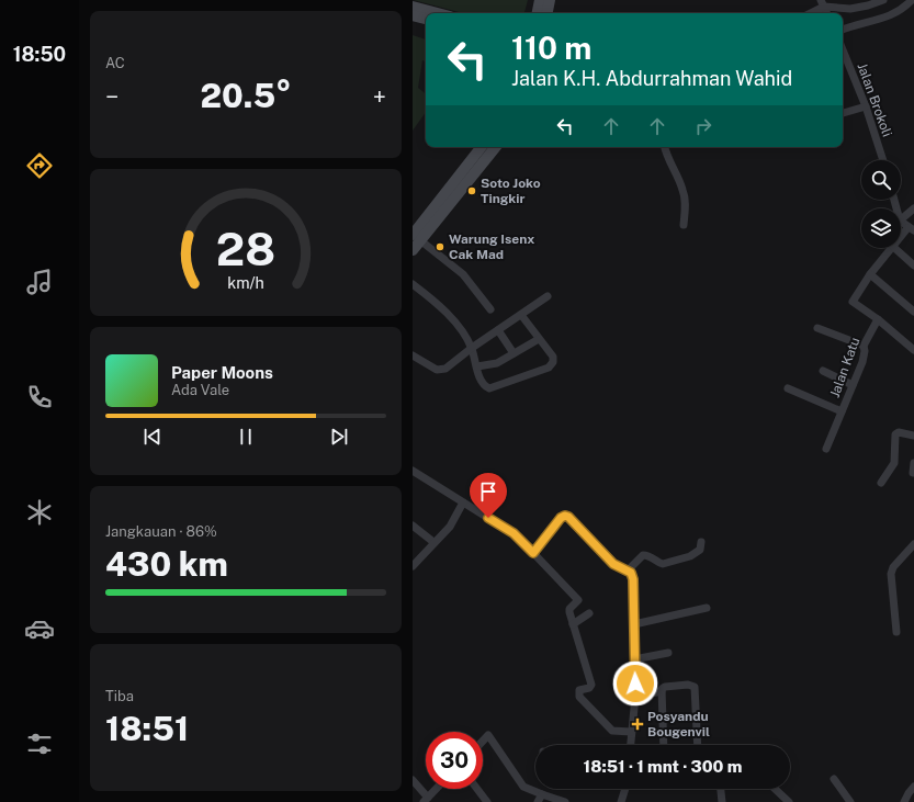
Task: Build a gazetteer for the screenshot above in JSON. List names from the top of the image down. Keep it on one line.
{"streets":{"street":["Jalan Brokoli","Jalan Katu"]},"places":{"other":["Soto Joko Tingkir","Warung Isenx Cak Mad"],"health":["Posyandu Bougenvil"]},"page":{"tabs":"18:50","tile":["AC",["Jangkauan · 86%","430 km"],["Tiba","18:51"]],"turn":["110 m","Jalan K.H. Abdurrahman Wahid"],"heat":["−","20.5°","+"],"song":["Paper Moons","Ada Vale"],"limit":"30","trip":"18:51 · 1 mnt · 300 m","gauge":["28","km/h"]}}
